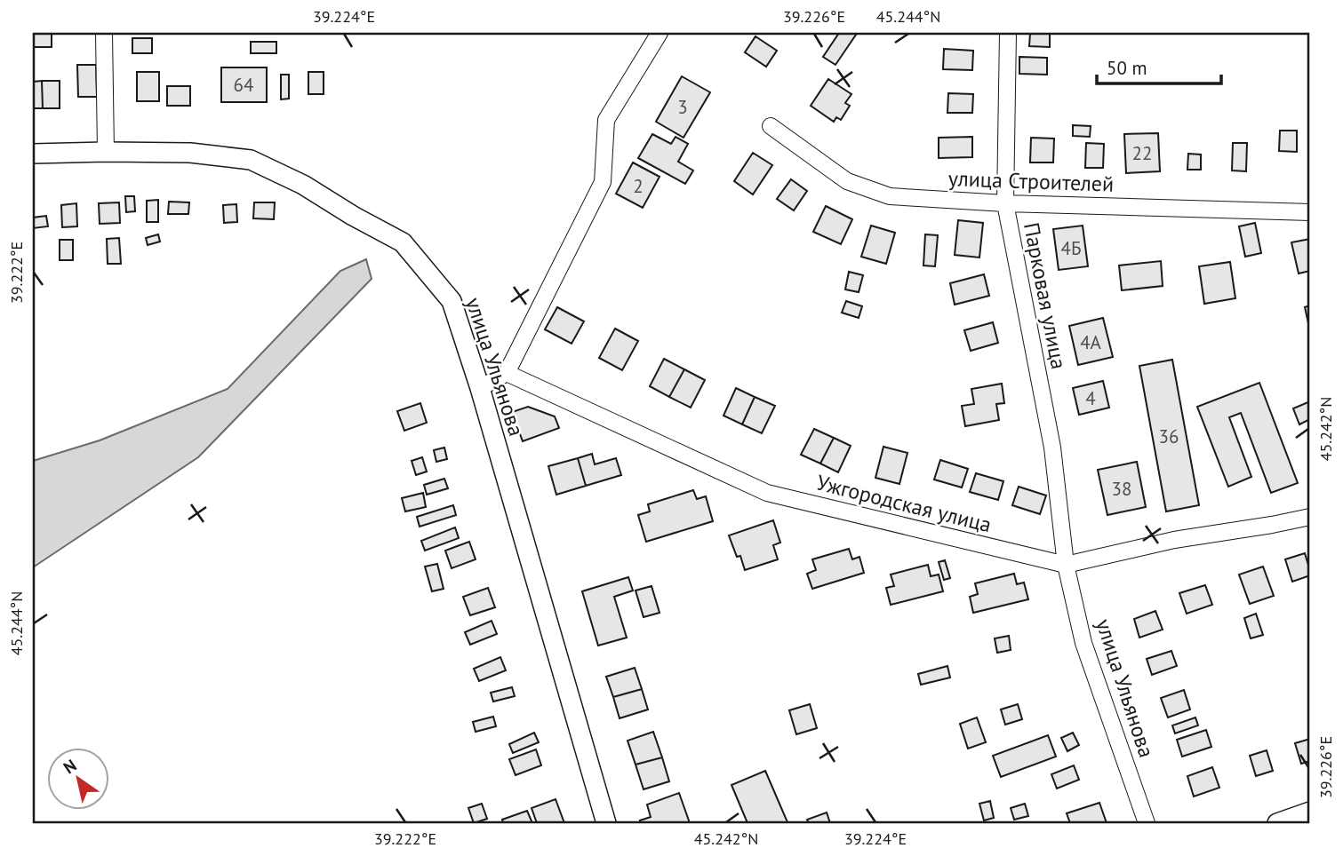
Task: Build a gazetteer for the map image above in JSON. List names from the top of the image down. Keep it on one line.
{"streets":{"street":["улица Строителей","Парковая улица","улица Ульянова","Ужгородская улица"]},"crossings":[["улица Строителей","Парковая улица"],["Парковая улица","улица Ульянова"],["Парковая улица","Ужгородская улица"],["улица Ульянова","Ужгородская улица"]],"house_numbers":["64","3","22","2","4Б","4А","4","36","38"],"scale_bar":"50 m","north":"top left","coordinates":["39.224°E","39.226°E","45.244°N","39.222°E","45.242°N"]}
